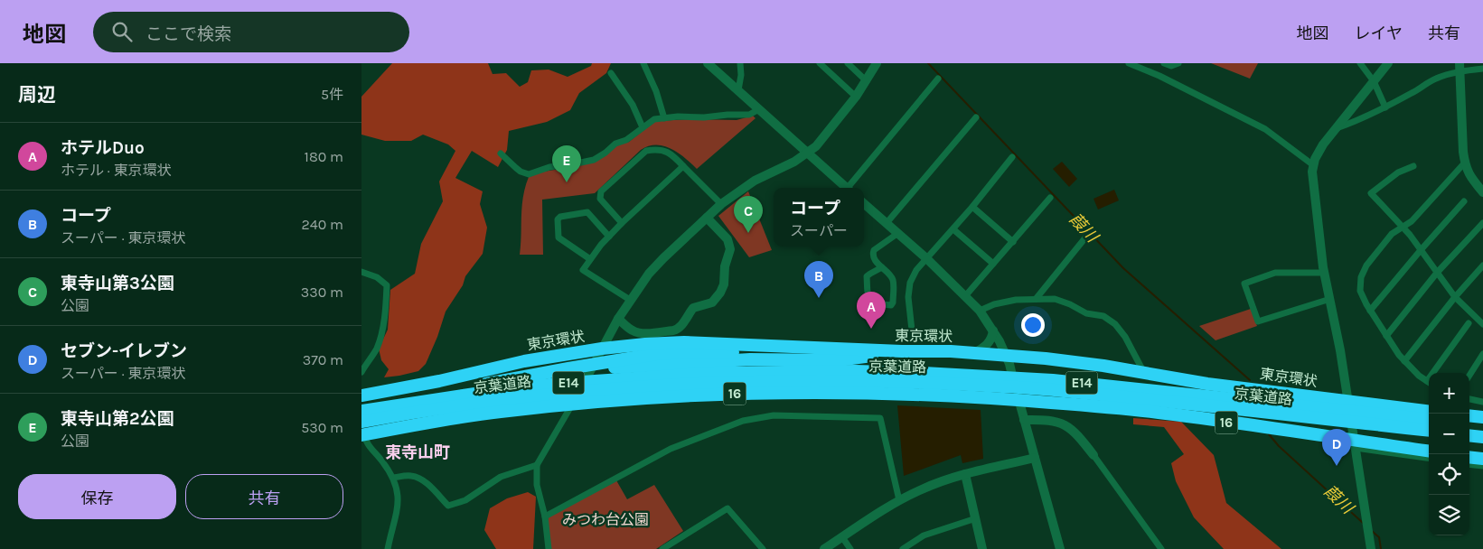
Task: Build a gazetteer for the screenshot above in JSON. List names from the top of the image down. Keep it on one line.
{"streets":{"highway":["東京環状","京葉道路","E14","16"]},"crossings":[["京葉道路","16"]],"districts":["東寺山町"],"water":["葭川"],"parks":["みつわ台公園"],"page":{"header":"地図","search":"ここで検索","nav":["地図","レイヤ","共有"],"heading":["周辺","5件"],"list":[{"mark":"A","name":"ホテルDuo","note":"ホテル · 東京環状","value":"180 m"},{"mark":"B","name":"コープ","note":"スーパー · 東京環状","value":"240 m"},{"mark":"C","name":"東寺山第3公園","note":"公園","value":"330 m"},{"mark":"D","name":"セブン-イレブン","note":"スーパー · 東京環状","value":"370 m"},{"mark":"E","name":"東寺山第2公園","note":"公園","value":"530 m"}],"pins":["E","C","B","A","D"],"popup":["コープ","スーパー"],"map_buttons":["+","−"],"buttons":["保存","共有"]}}
